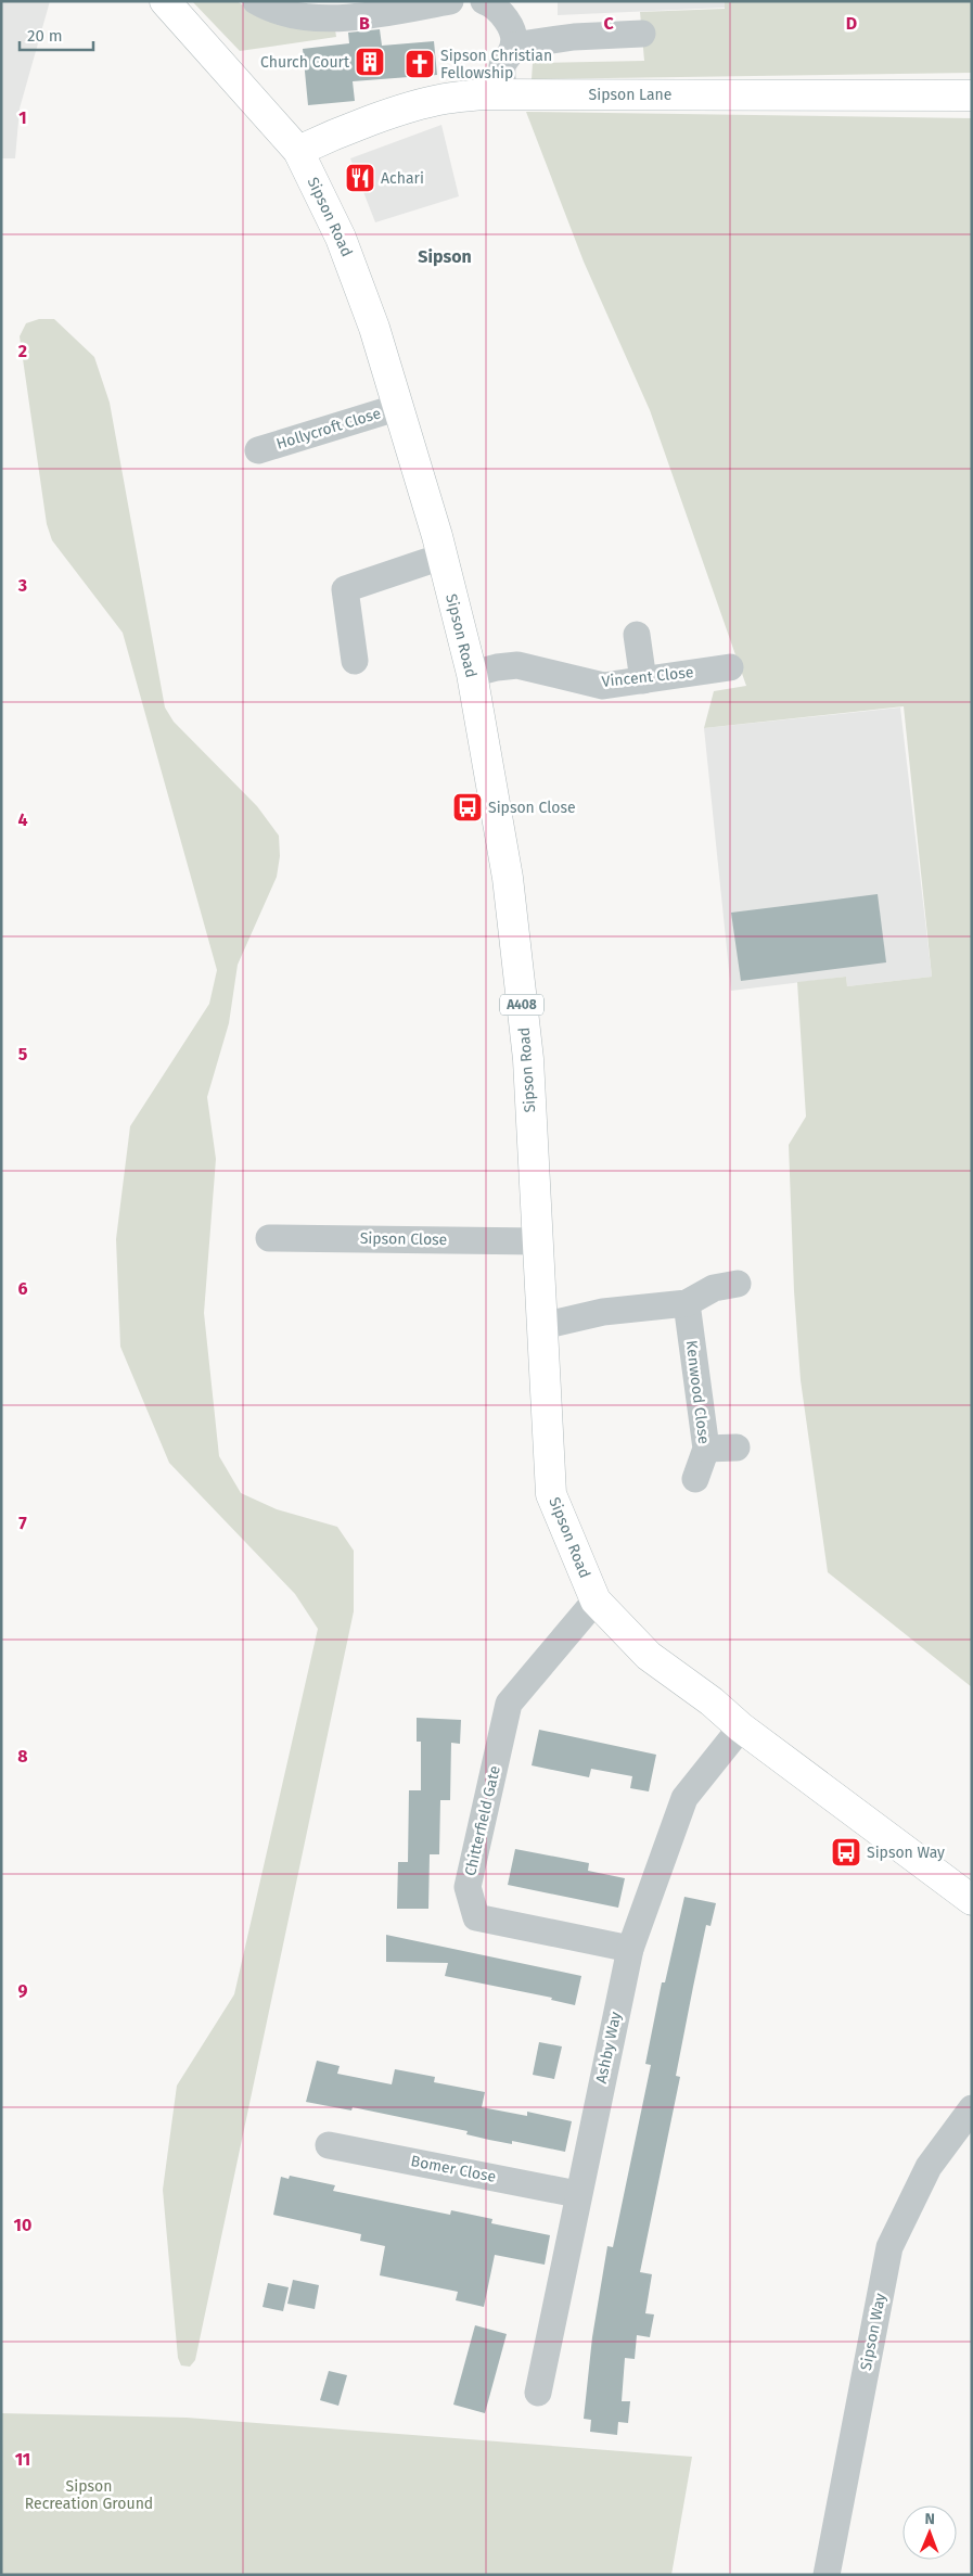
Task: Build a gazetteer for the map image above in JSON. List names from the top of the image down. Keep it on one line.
{"streets":{"main road":["Sipson Lane","Sipson Road","A408"],"street":["Hollycroft Close","Vincent Close","Sipson Close","Kenwood Close","Chitterfield Gate","Ashby Way","Bomer Close","Sipson Way"]},"crossings":[["Sipson Lane","Sipson Road"],["Sipson Road","Hollycroft Close"],["Sipson Road","Vincent Close"],["Sipson Road","Sipson Close"],["Sipson Road","Chitterfield Gate"],["Sipson Road","Ashby Way"],["Chitterfield Gate","Ashby Way"],["Ashby Way","Bomer Close"]],"districts":["Sipson"],"parks":["Sipson Recreation Ground"],"places":{"building":["Church Court"],"church":["Sipson Christian Fellowship"],"restaurant":["Achari"],"bus stop":["Sipson Close","Sipson Way"]},"scale_bar":"20 m","north":"top","grid":{"columns":["B","C","D"],"rows":["1","2","3","4","5","6","7","8","9","10","11"]}}
